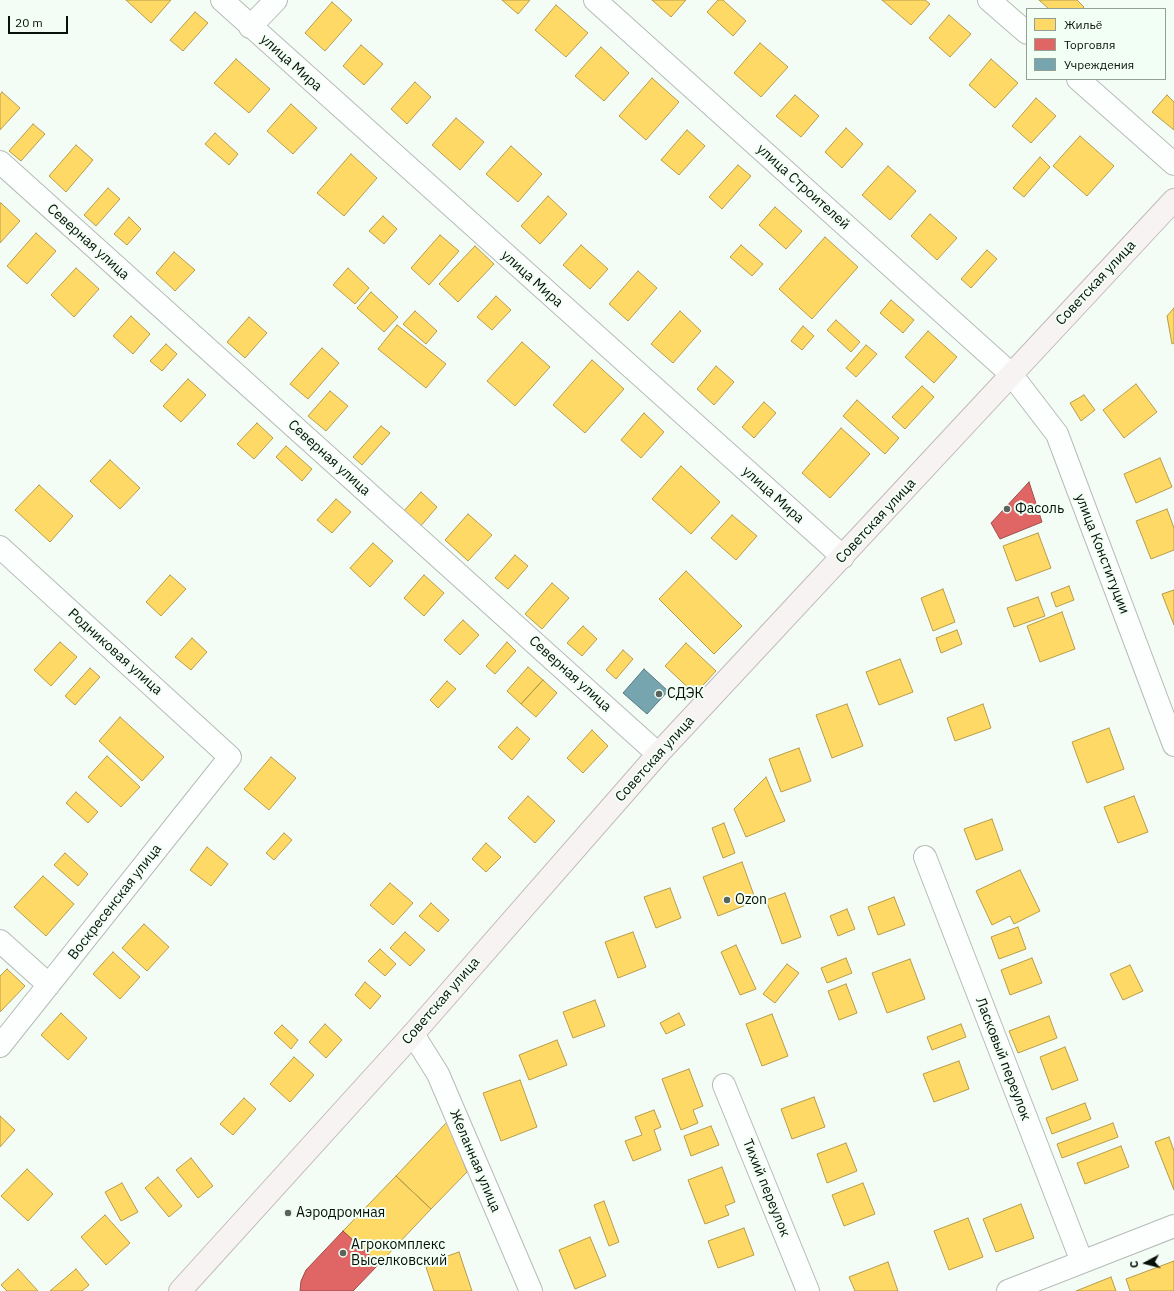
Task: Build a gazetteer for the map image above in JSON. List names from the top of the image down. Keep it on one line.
{"streets":{"main road":["Советская улица"],"street":["улица Мира","улица Строителей","Северная улица","улица Конституции","Родниковая улица","Воскресенская улица","Ласковый переулок","Желанная улица","Тихий переулок"]},"crossings":[["улица Мира","Советская улица"],["улица Строителей","Советская улица"],["улица Строителей","улица Конституции"],["Северная улица","Советская улица"],["Советская улица","улица Конституции"],["Советская улица","Желанная улица"],["Родниковая улица","Воскресенская улица"]],"places":["Фасоль","СДЭК","Ozon","Аэродромная","Агрокомплекс Выселковский"],"legend":["Жильё","Торговля","Учреждения"],"scale_bar":"20 m","north":"left"}
